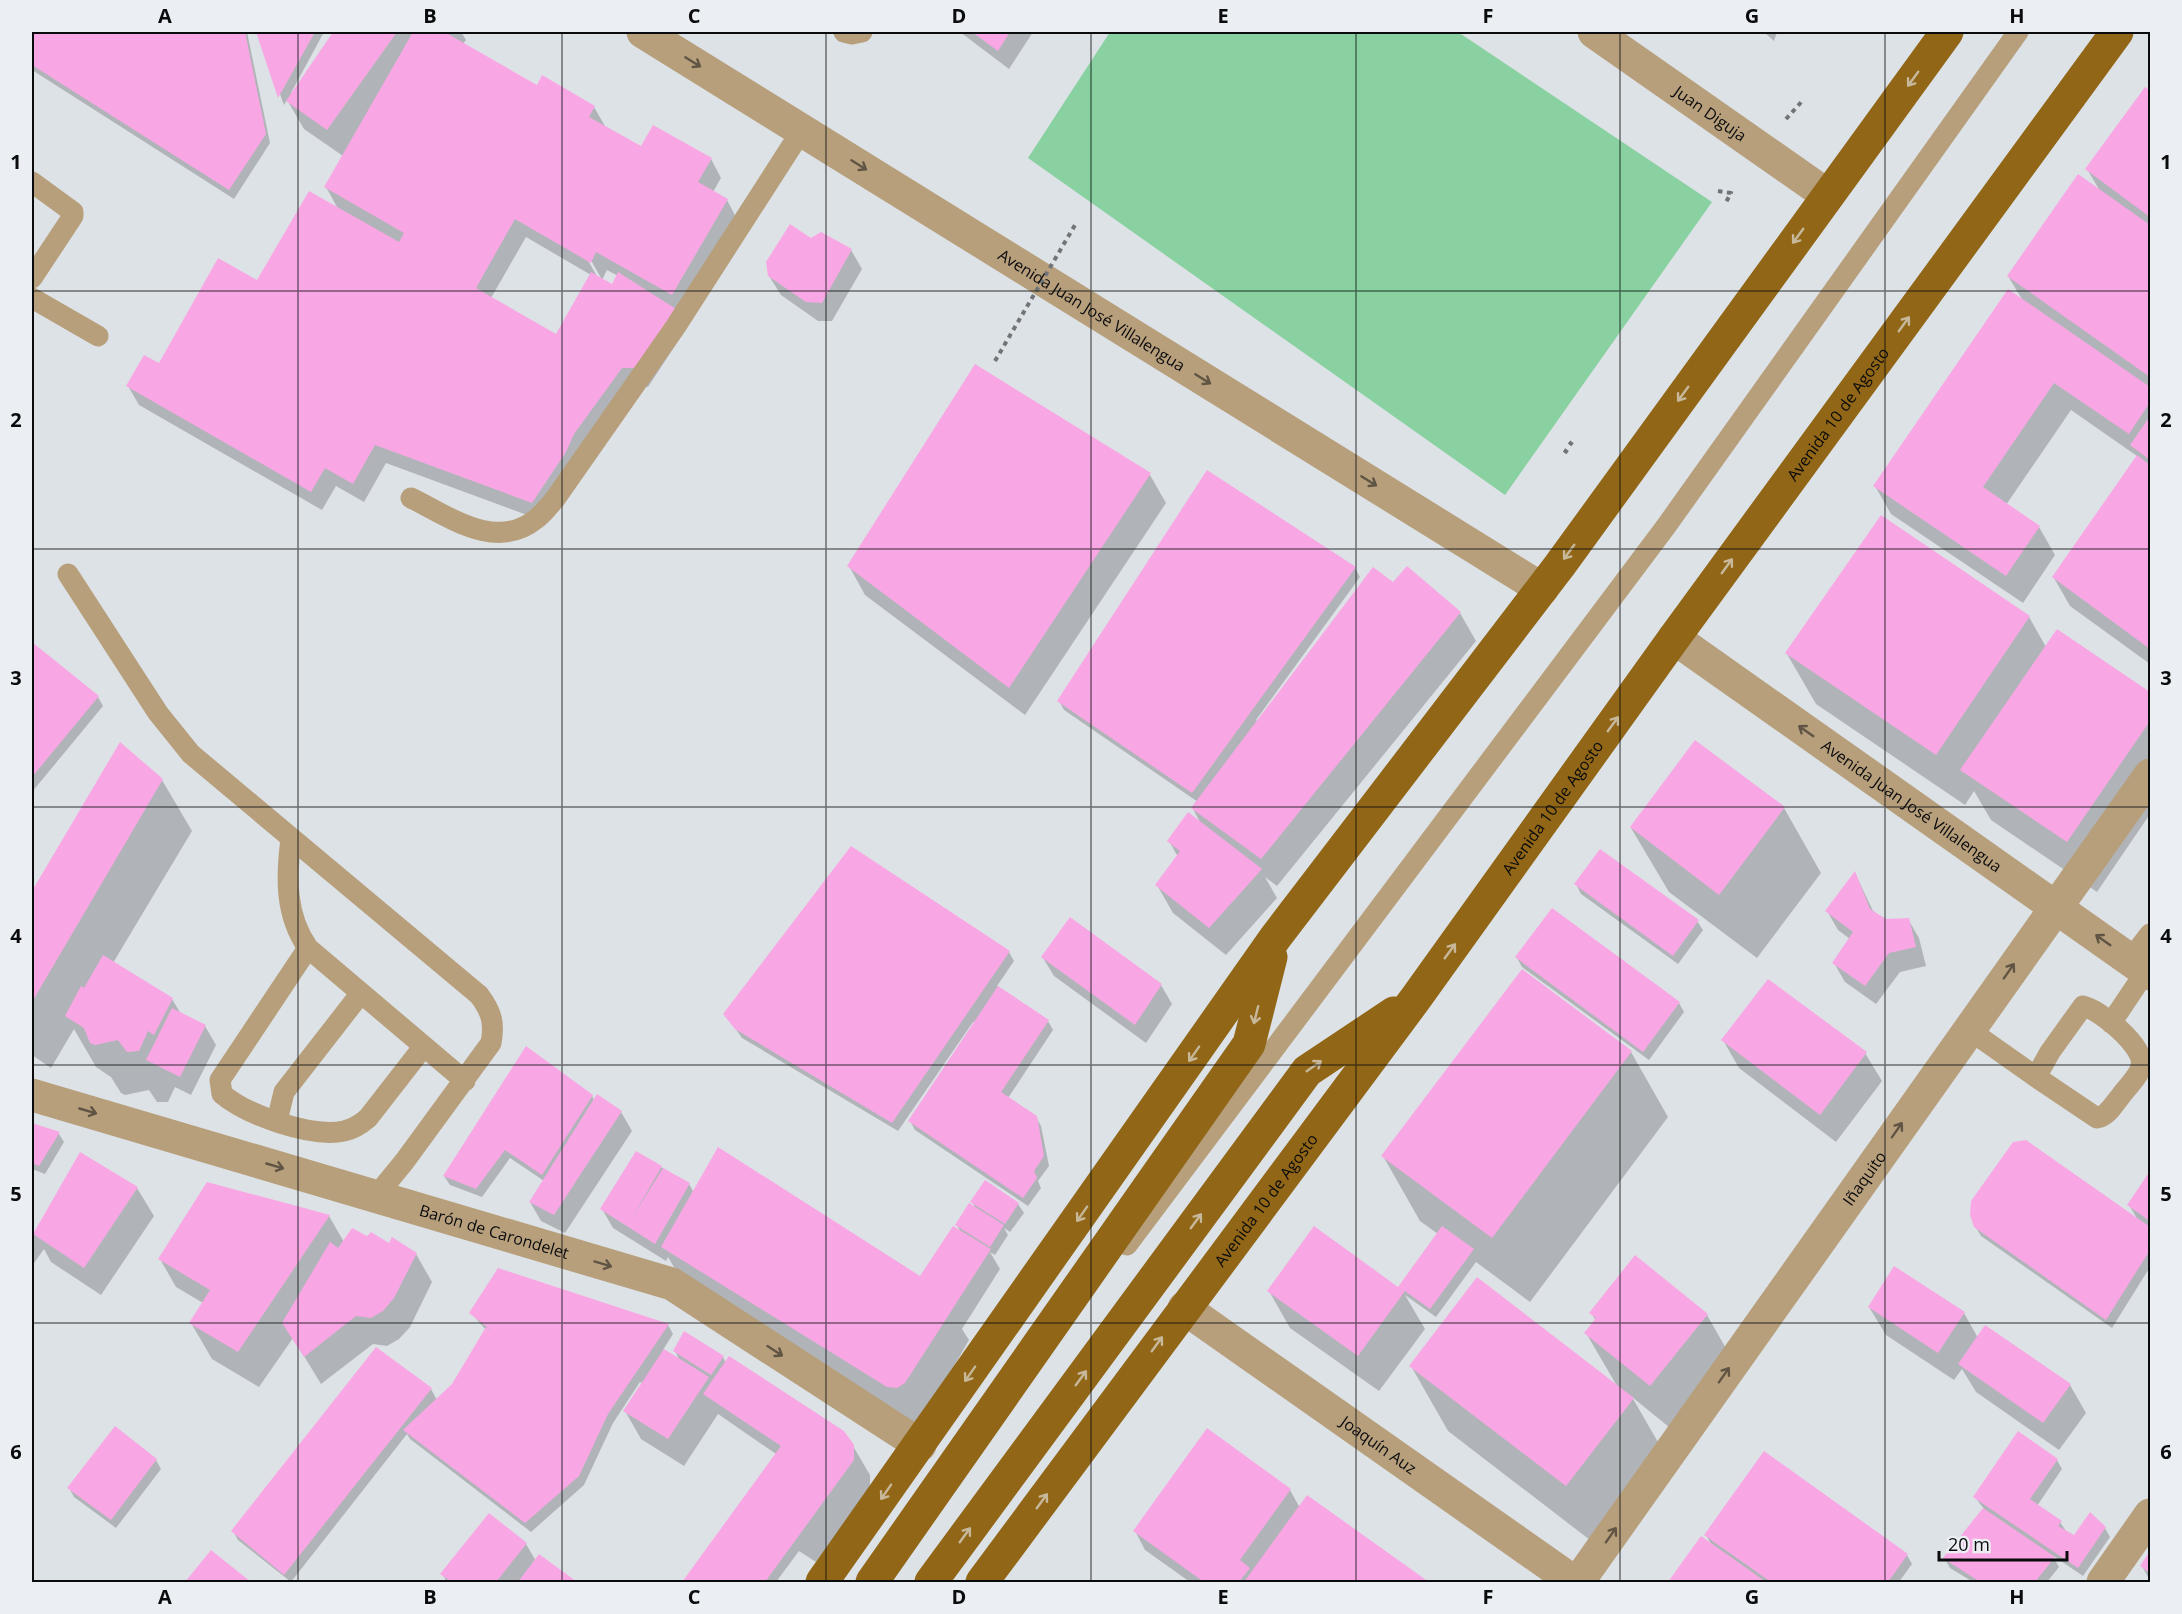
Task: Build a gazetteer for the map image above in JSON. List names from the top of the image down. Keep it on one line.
{"streets":{"main road":["Avenida 10 de Agosto"],"street":["Juan Diguja","Avenida Juan José Villalengua","Iñaquito","Barón de Carondelet","Joaquín Auz"]},"crossings":[["Avenida Juan José Villalengua","Avenida 10 de Agosto"],["Avenida Juan José Villalengua","Iñaquito"],["Avenida 10 de Agosto","Joaquín Auz"],["Iñaquito","Joaquín Auz"]],"one_way":["Iñaquito","Barón de Carondelet"],"scale_bar":"20 m","grid":{"columns":["A","B","C","D","E","F","G","H"],"rows":["1","2","3","4","5","6"]}}
